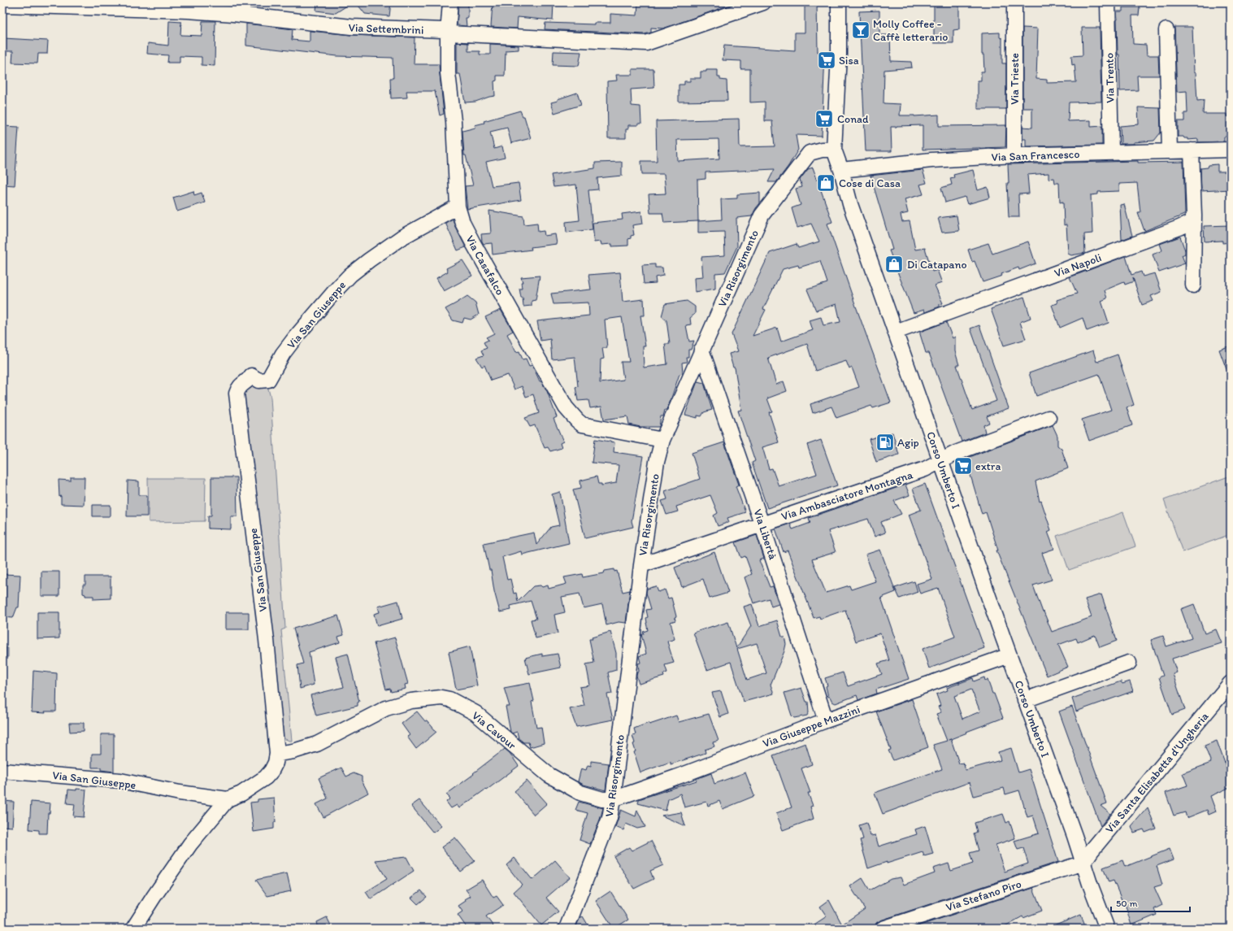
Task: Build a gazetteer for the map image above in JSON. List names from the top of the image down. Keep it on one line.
{"streets":{"street":["Via Settembrini","Via Trento","Via Trieste","Via San Francesco","Via Casafalco","Via Napoli","Via Risorgimento","Via San Giuseppe","Corso Umberto I","Via Ambasciatore Montagna","Via Libertà","Via Giuseppe Mazzini","Via Cavour","Via Santa Elisabetta d'Ungheria","Via Stefano Piro"]},"crossings":[["Via Settembrini","Via Casafalco"],["Via Trento","Via San Francesco"],["Via Trieste","Via San Francesco"],["Via San Francesco","Corso Umberto I"],["Via Casafalco","Via Risorgimento"],["Via Casafalco","Via San Giuseppe"],["Via Napoli","Corso Umberto I"],["Via Risorgimento","Corso Umberto I"],["Via Risorgimento","Via Ambasciatore Montagna"],["Via Risorgimento","Via Libertà"],["Via Risorgimento","Via Giuseppe Mazzini"],["Via Risorgimento","Via Cavour"],["Via San Giuseppe","Via Cavour"],["Corso Umberto I","Via Ambasciatore Montagna"],["Corso Umberto I","Via Giuseppe Mazzini"],["Corso Umberto I","Via Santa Elisabetta d'Ungheria"],["Corso Umberto I","Via Stefano Piro"],["Via Ambasciatore Montagna","Via Libertà"],["Via Libertà","Via Giuseppe Mazzini"],["Via Giuseppe Mazzini","Via Cavour"],["Via Santa Elisabetta d'Ungheria","Via Stefano Piro"]],"places":{"bar":["Molly Coffee - Caffè letterario"],"supermarket":["Sisa","Conad","extra"],"shop":["Cose di Casa","Di Catapano"],"fuel station":["Agip"]},"scale_bar":"50 m"}
